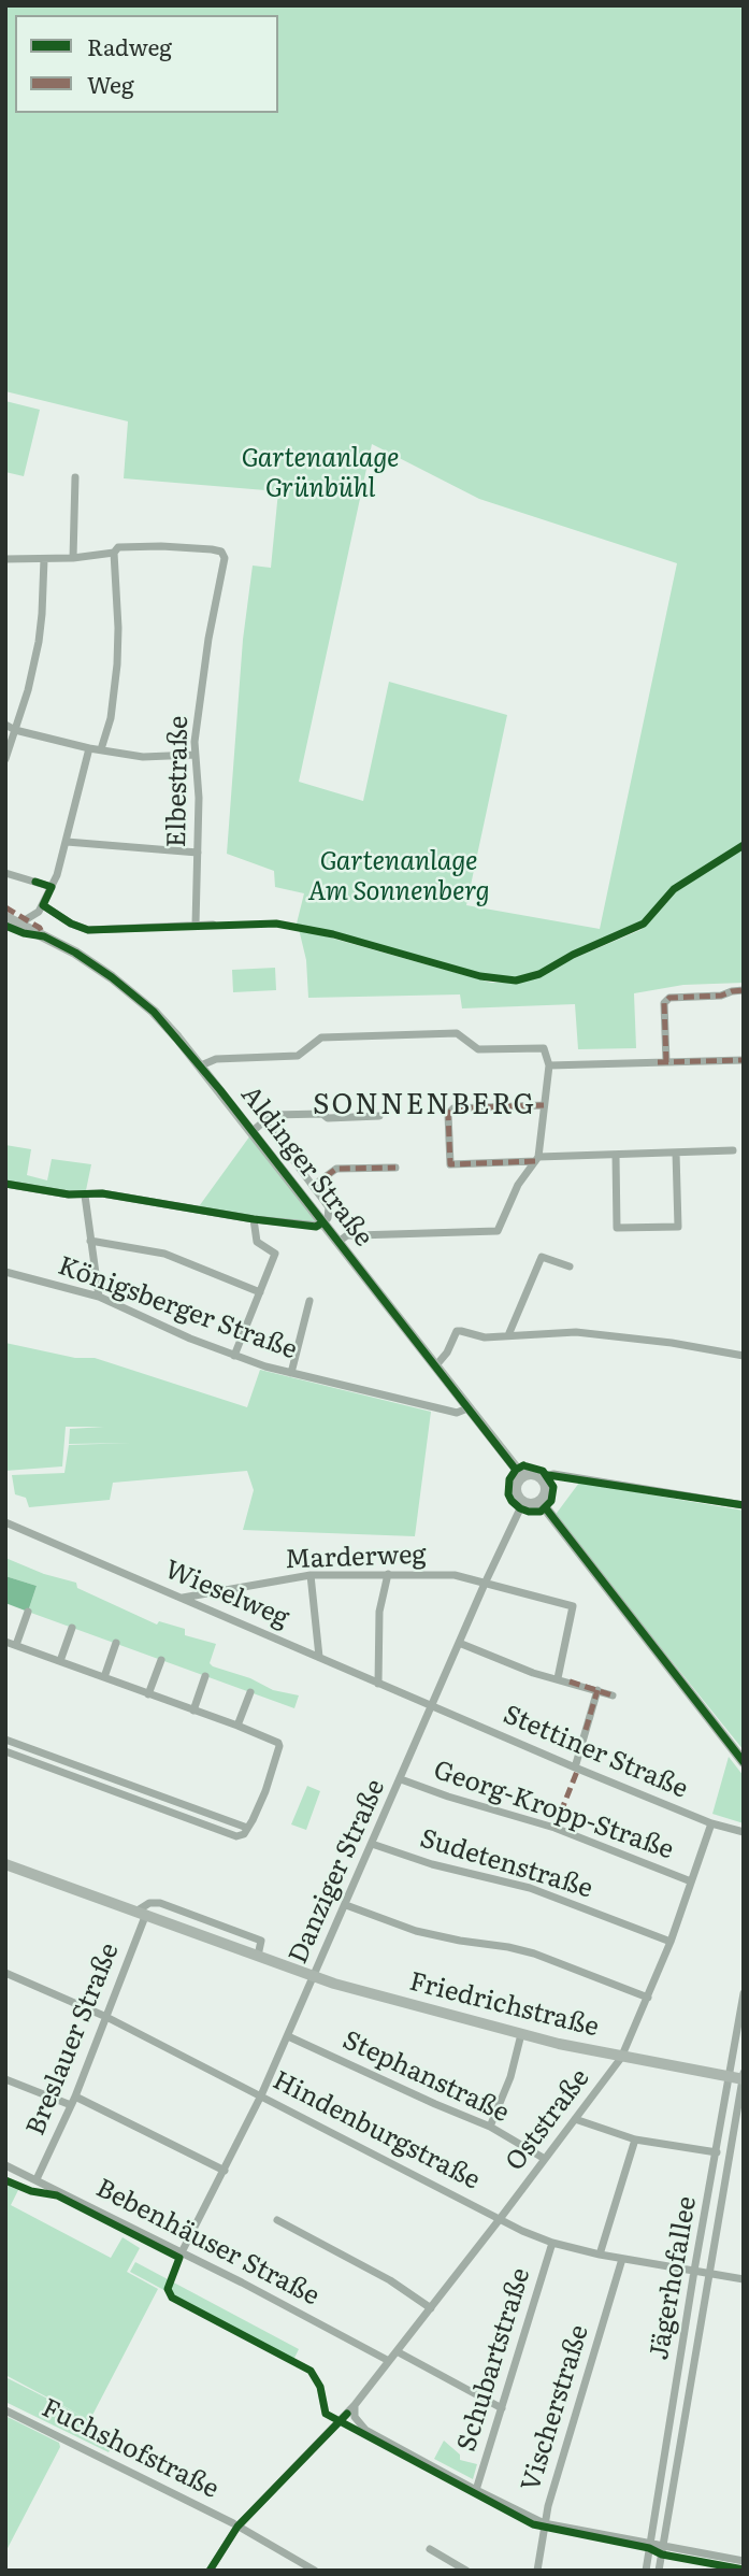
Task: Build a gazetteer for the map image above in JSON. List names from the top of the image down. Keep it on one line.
{"streets":{"main road":["Aldinger Straße","Friedrichstraße"],"street":["Elbestraße","Königsberger Straße","Marderweg","Wieselweg","Stettiner Straße","Georg-Kropp-Straße","Sudetenstraße","Danziger Straße","Breslauer Straße","Stephanstraße","Oststraße","Hindenburgstraße","Bebenhäuser Straße","Jägerhofallee","Schubartstraße","Vischerstraße","Fuchshofstraße"]},"crossings":[["Aldinger Straße","Königsberger Straße"],["Aldinger Straße","Danziger Straße"],["Marderweg","Wieselweg"],["Marderweg","Danziger Straße"],["Wieselweg","Stettiner Straße"],["Wieselweg","Danziger Straße"],["Stettiner Straße","Danziger Straße"],["Stettiner Straße","Oststraße"],["Georg-Kropp-Straße","Danziger Straße"],["Georg-Kropp-Straße","Oststraße"],["Sudetenstraße","Danziger Straße"],["Sudetenstraße","Oststraße"],["Danziger Straße","Friedrichstraße"],["Danziger Straße","Stephanstraße"],["Danziger Straße","Hindenburgstraße"],["Danziger Straße","Bebenhäuser Straße"],["Friedrichstraße","Breslauer Straße"],["Friedrichstraße","Oststraße"],["Friedrichstraße","Jägerhofallee"],["Breslauer Straße","Hindenburgstraße"],["Breslauer Straße","Bebenhäuser Straße"],["Stephanstraße","Oststraße"],["Oststraße","Hindenburgstraße"],["Oststraße","Bebenhäuser Straße"],["Oststraße","Fuchshofstraße"],["Hindenburgstraße","Jägerhofallee"],["Hindenburgstraße","Schubartstraße"],["Hindenburgstraße","Vischerstraße"]],"districts":["SONNENBERG"],"parks":["Gartenanlage Grünbühl","Gartenanlage Am Sonnenberg"],"legend":["Radweg","Weg"]}
